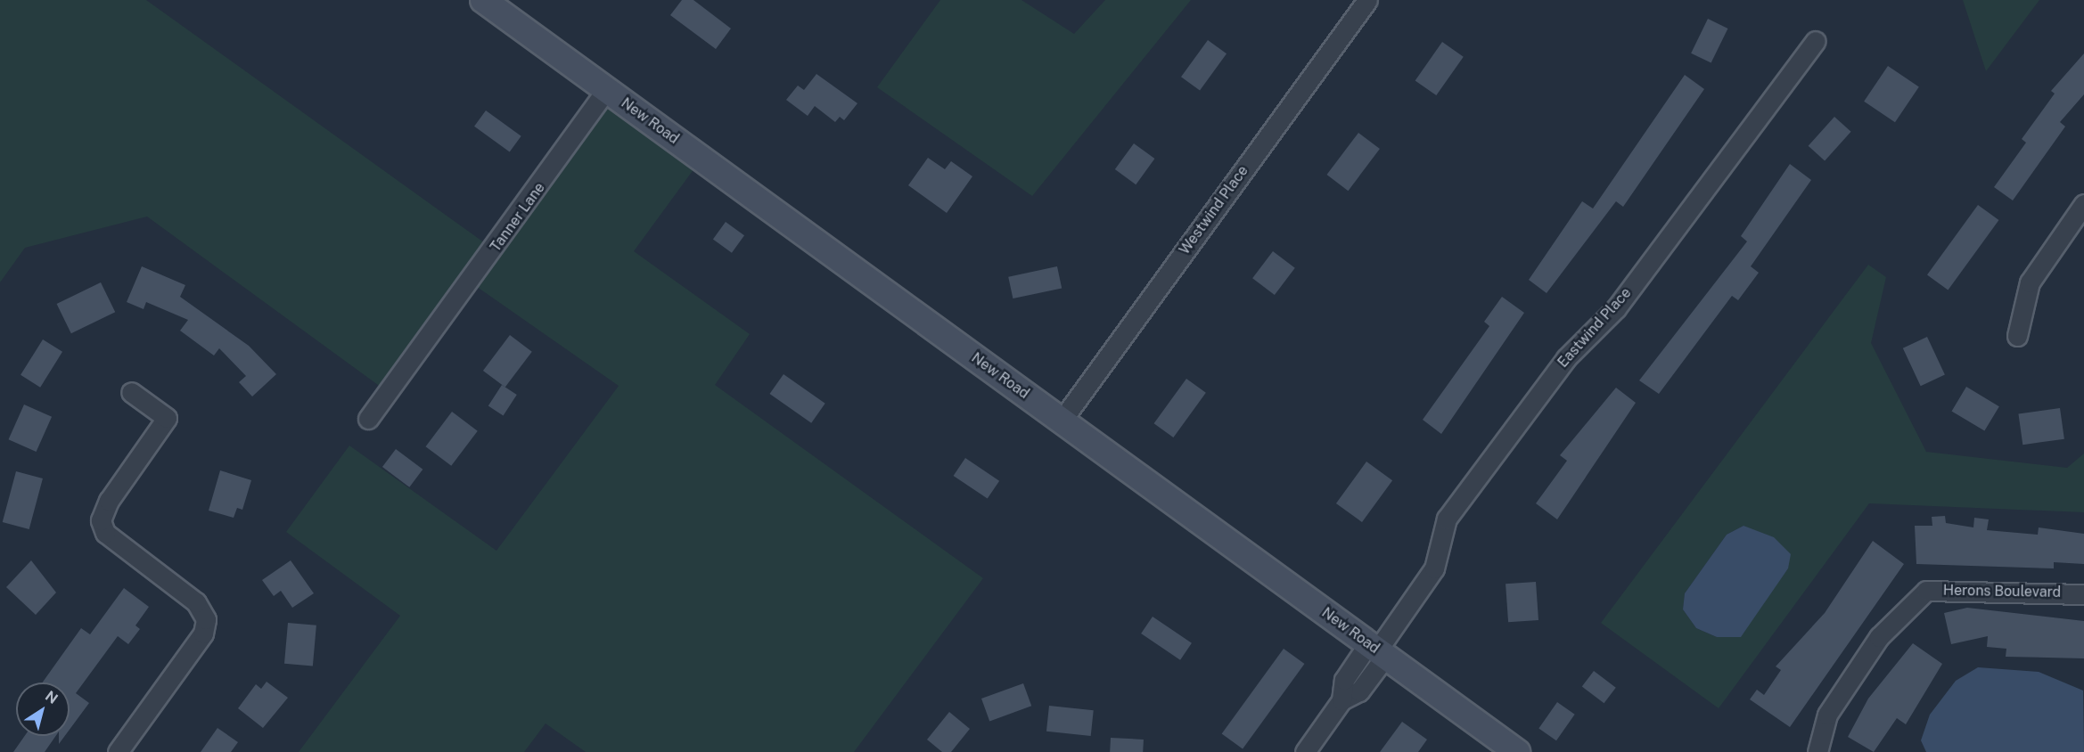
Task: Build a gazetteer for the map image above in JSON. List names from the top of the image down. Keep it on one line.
{"streets":{"street":["New Road","Westwind Place","Tanner Lane","Eastwind Place","Herons Boulevard"]},"crossings":[["New Road","Westwind Place"],["New Road","Tanner Lane"],["New Road","Eastwind Place"]],"north":"top right"}
